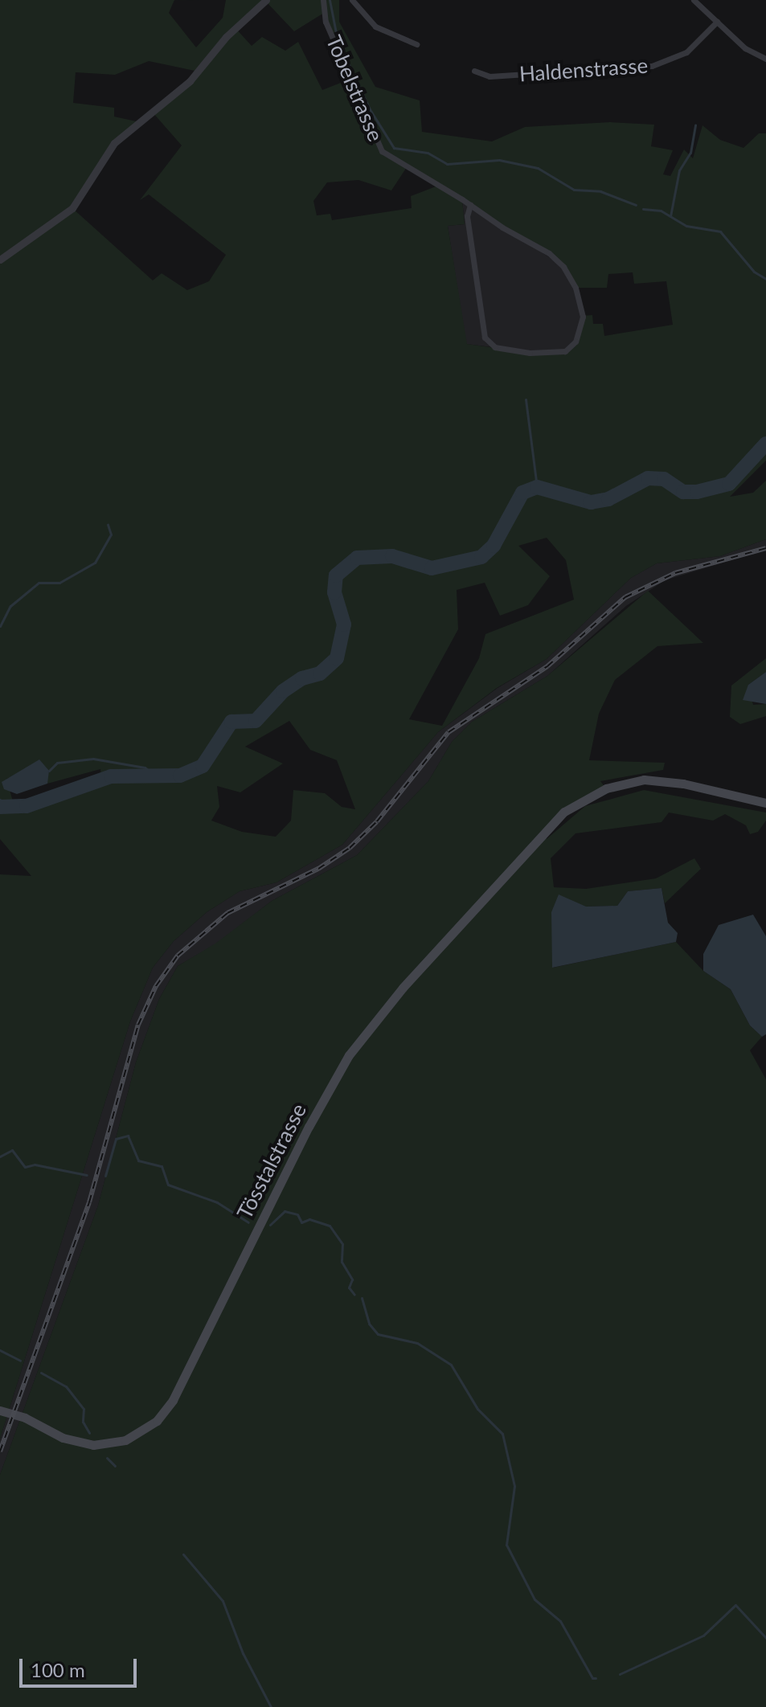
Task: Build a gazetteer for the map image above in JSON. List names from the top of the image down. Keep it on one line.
{"streets":{"main road":["Tösstalstrasse"],"street":["Haldenstrasse","Tobelstrasse"]},"scale_bar":"100 m"}
